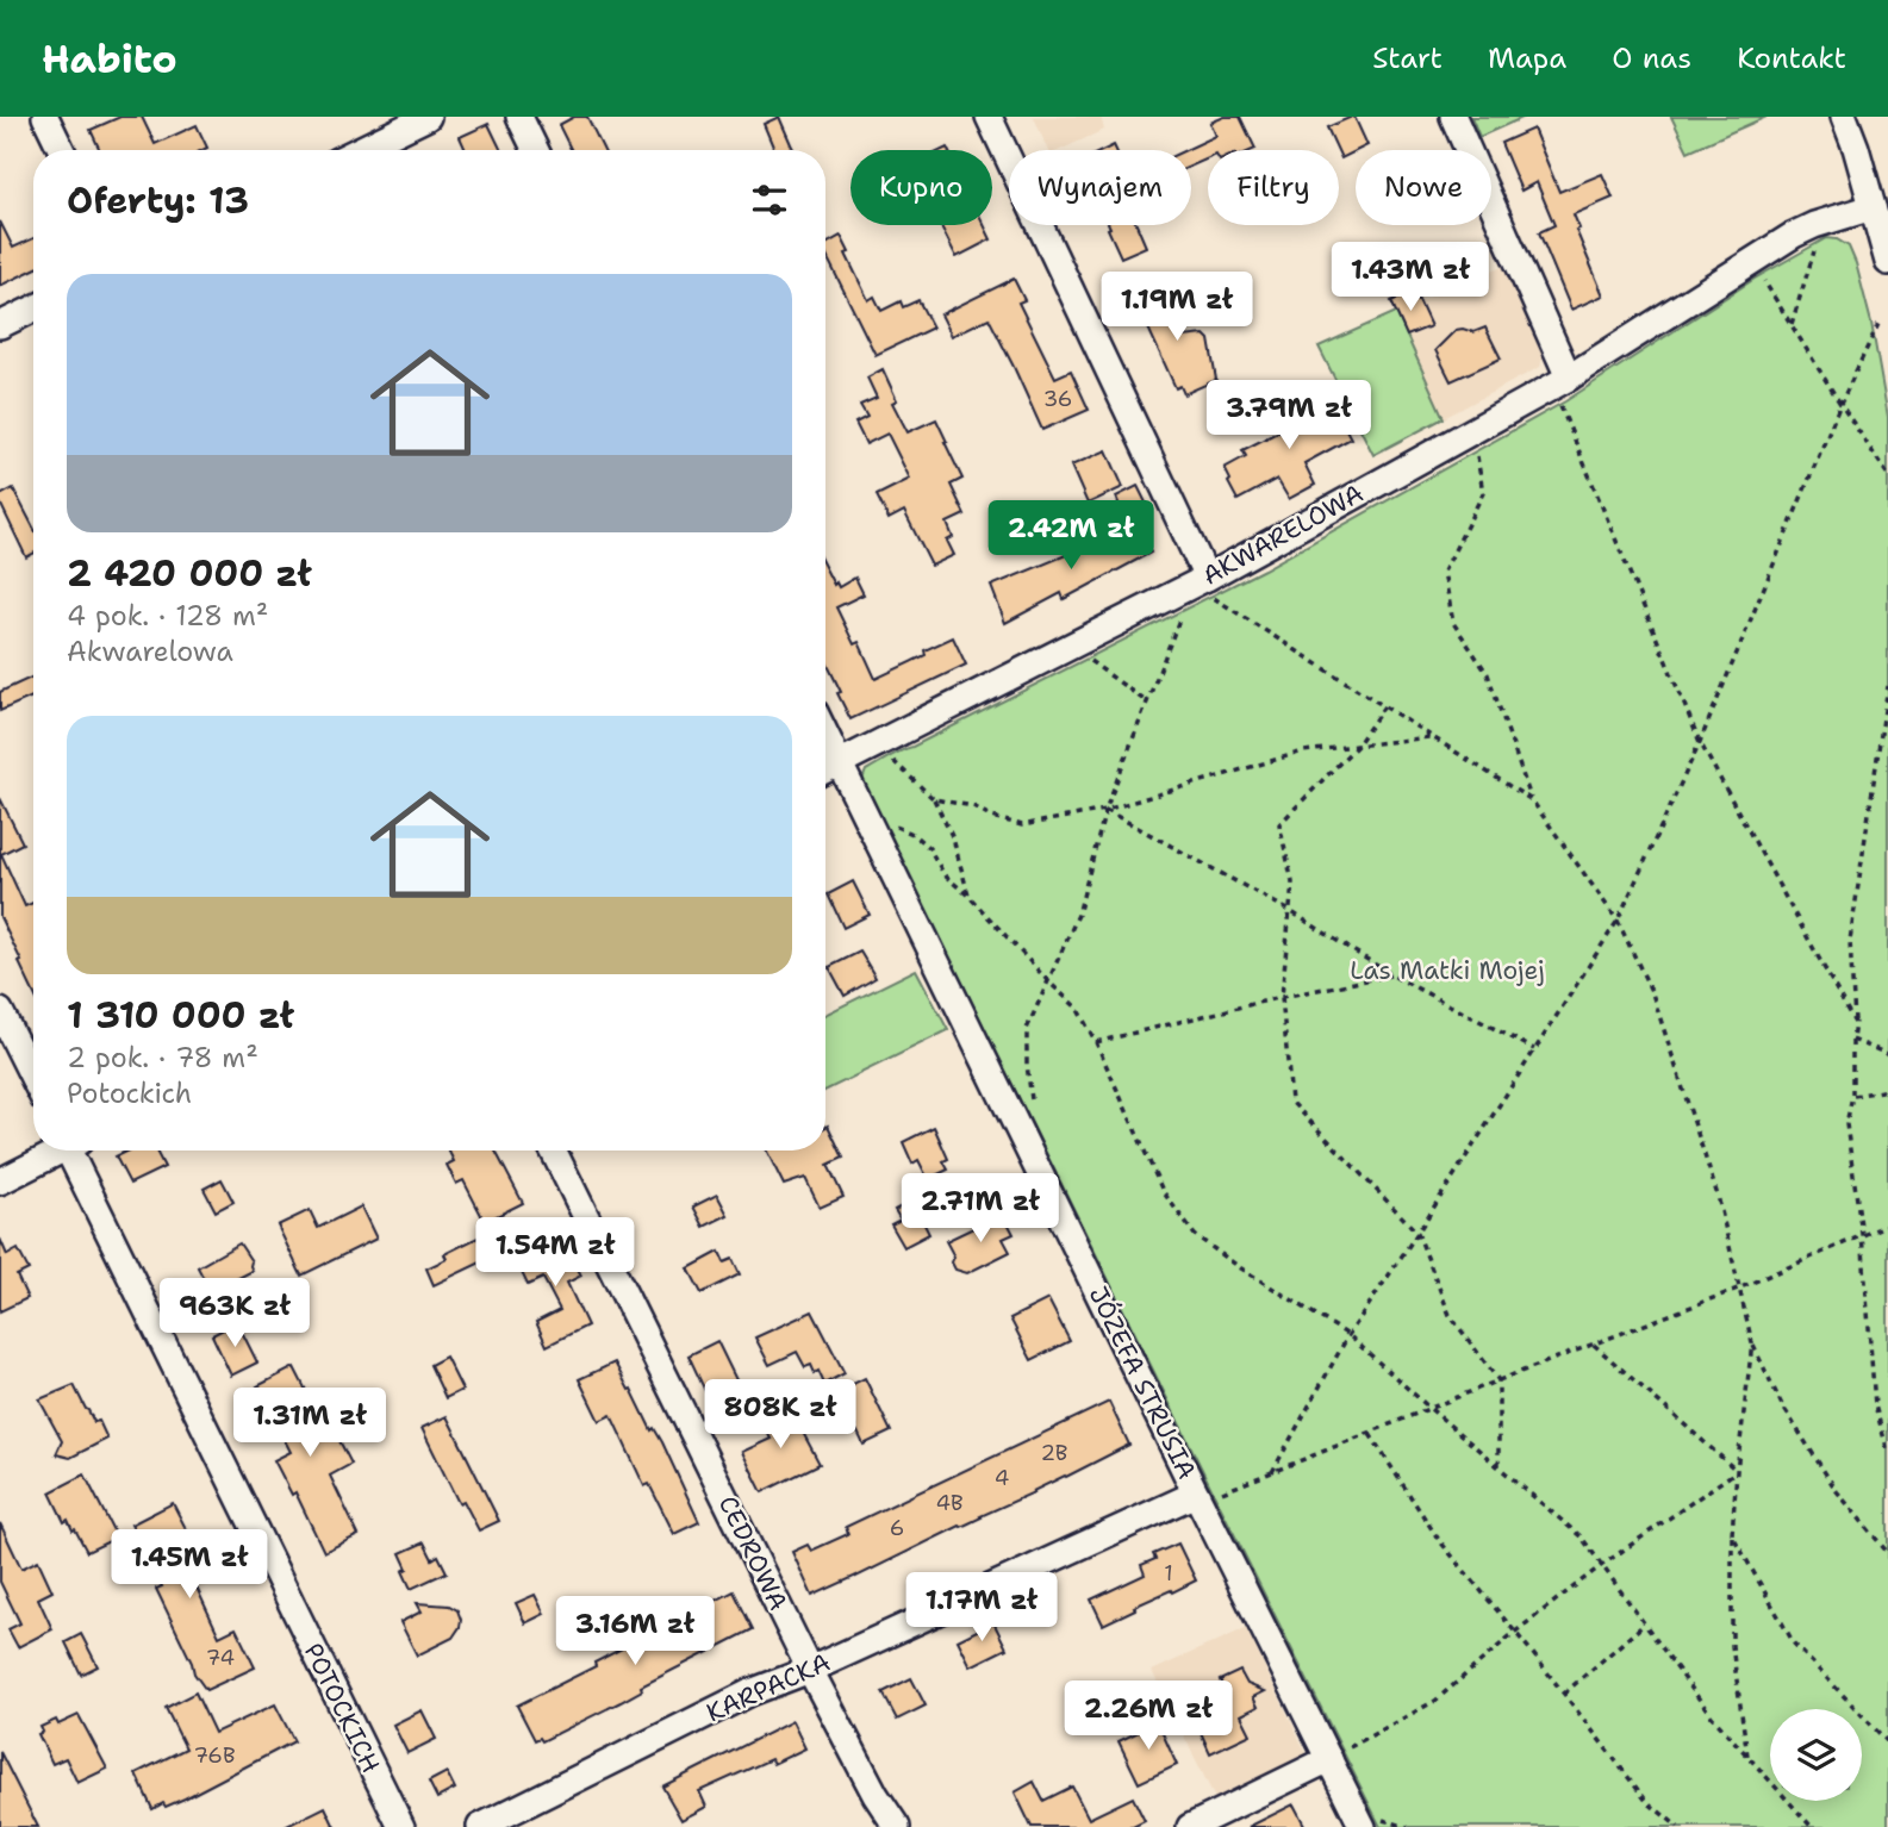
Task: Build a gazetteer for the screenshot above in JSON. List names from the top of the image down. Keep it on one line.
{"streets":{"street":["AKWARELOWA","JÓZEFA STRUSIA","CEDROWA","KARPACKA","POTOCKICH"]},"crossings":[["AKWARELOWA","JÓZEFA STRUSIA"],["JÓZEFA STRUSIA","KARPACKA"],["CEDROWA","KARPACKA"]],"parks":["Las Matki Mojej"],"house_numbers":["36","2B","4","4B","6","1","74","76B"],"page":{"header":"Habito","nav":["Start","Mapa","O nas","Kontakt"],"chip":["Kupno","Wynajem","Filtry","Nowe"],"heading":"Oferty: 13","price":["1.43M zł","1.19M zł","3.79M zł","2.42M zł","2.71M zł","1.54M zł","963K zł","808K zł","1.31M zł","1.45M zł","1.17M zł","3.16M zł","2.26M zł"],"list":[{"name":"2 420 000 zł","note":"4 pok. · 128 m² · Akwarelowa"},{"name":"1 310 000 zł","note":"2 pok. · 78 m² · Potockich"}]}}
